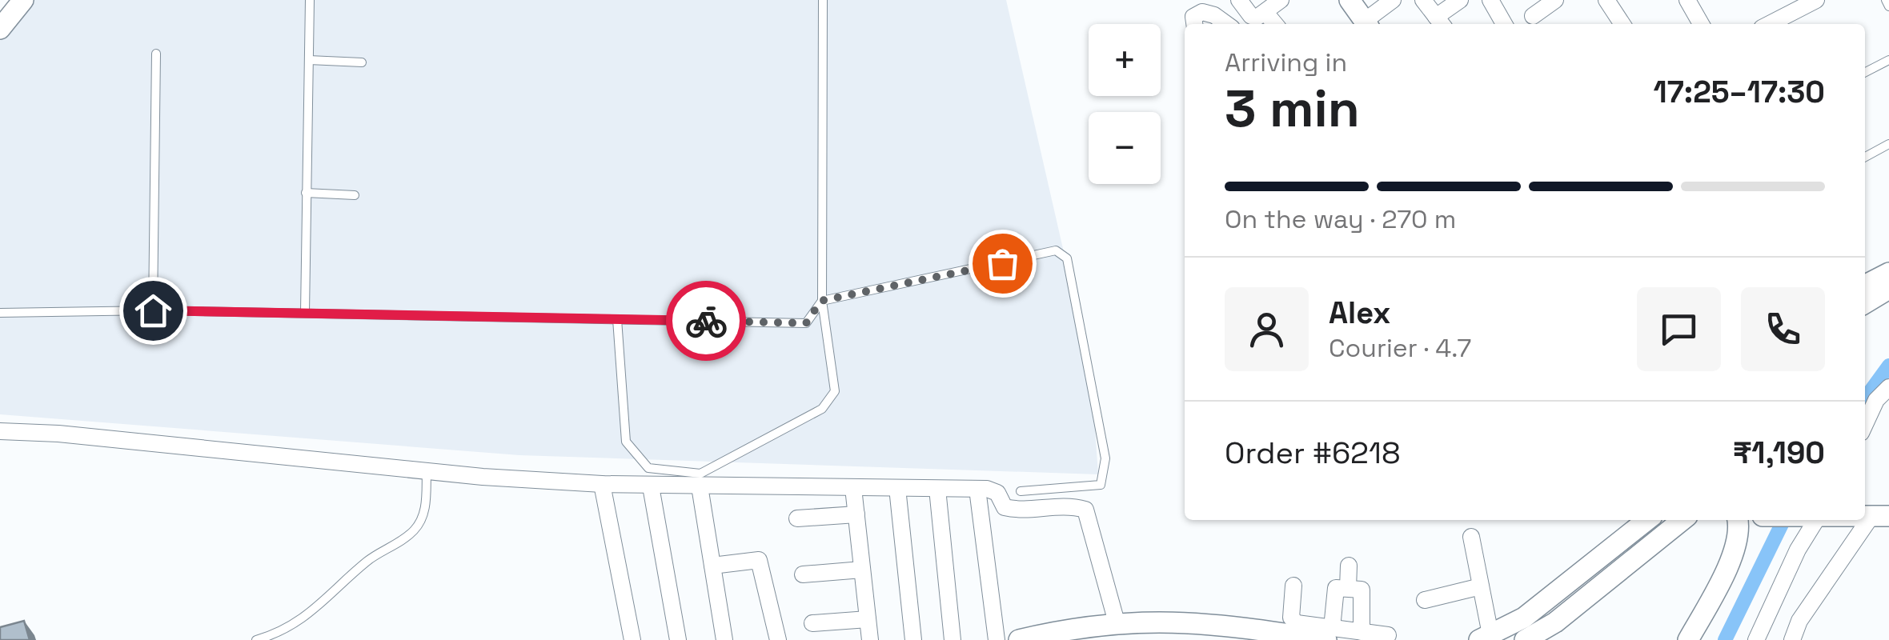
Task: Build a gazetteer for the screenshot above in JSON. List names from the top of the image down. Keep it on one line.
{"page":{"map_buttons":["+","−"],"heading":["3 min","Arriving in","17:25–17:30"],"panel":["Alex","Courier · 4.7","Order #6218","₹1,190"],"bar":"On the way · 270 m"}}
